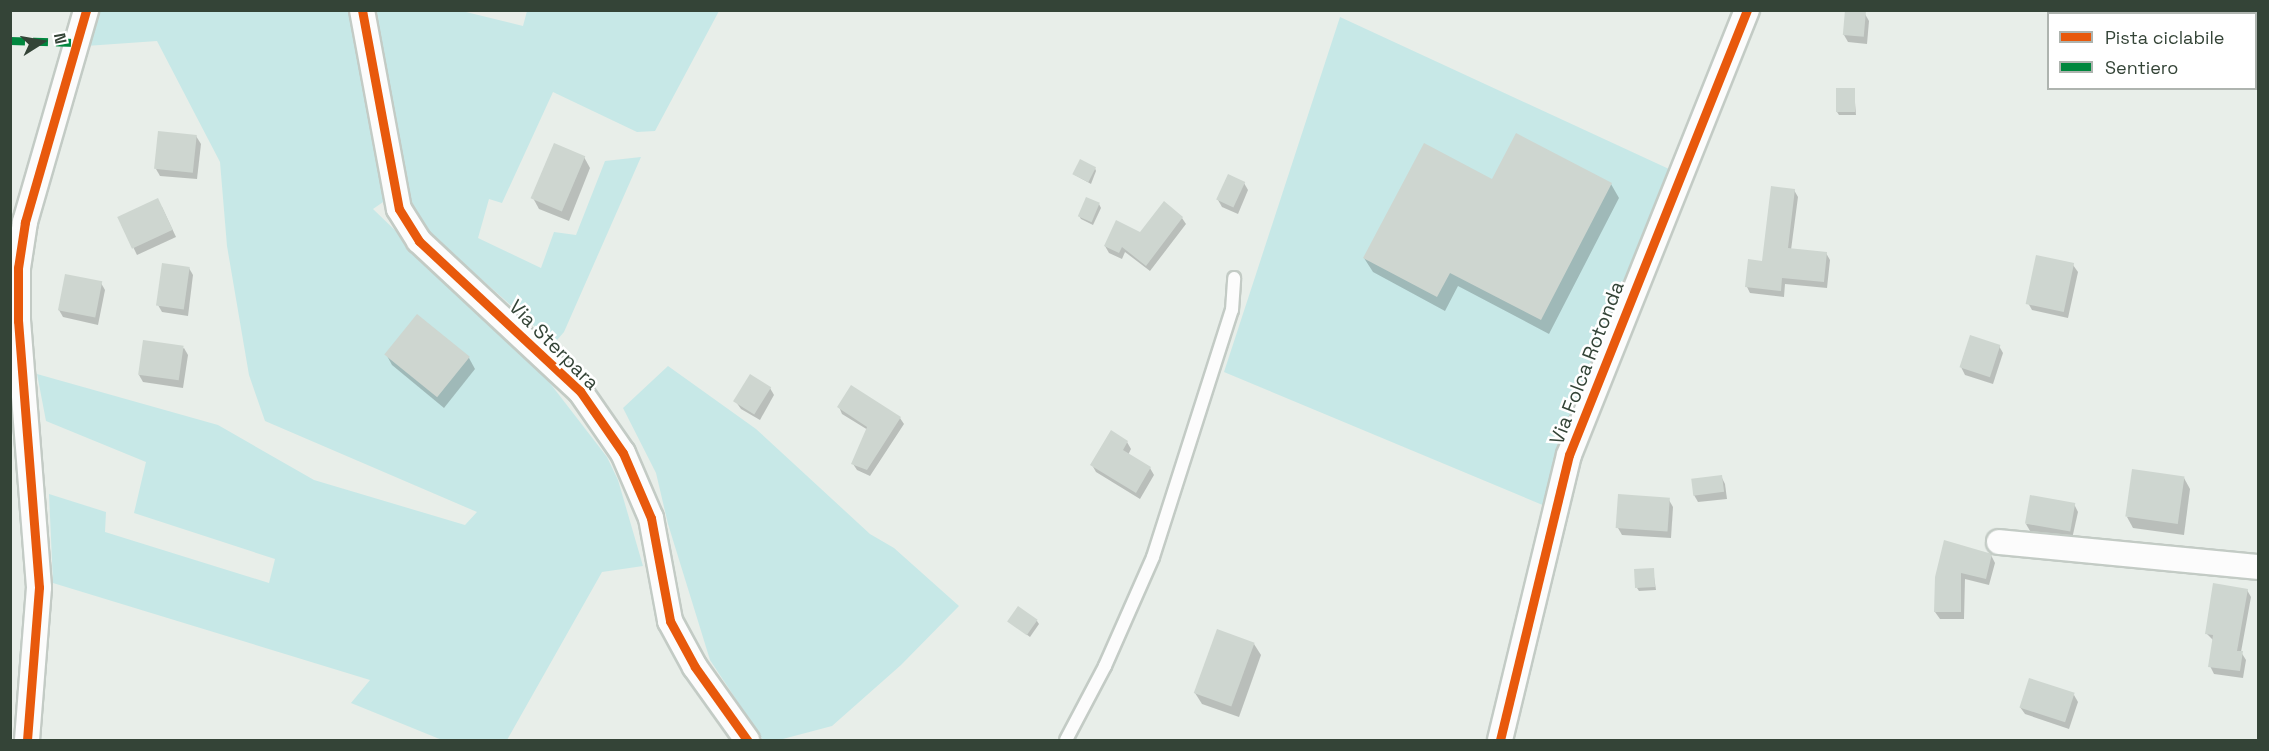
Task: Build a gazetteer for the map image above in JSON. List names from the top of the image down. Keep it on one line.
{"streets":{"street":["Via Sterpara","Via Folca Rotonda"]},"legend":["Pista ciclabile","Sentiero"],"north":"right"}
